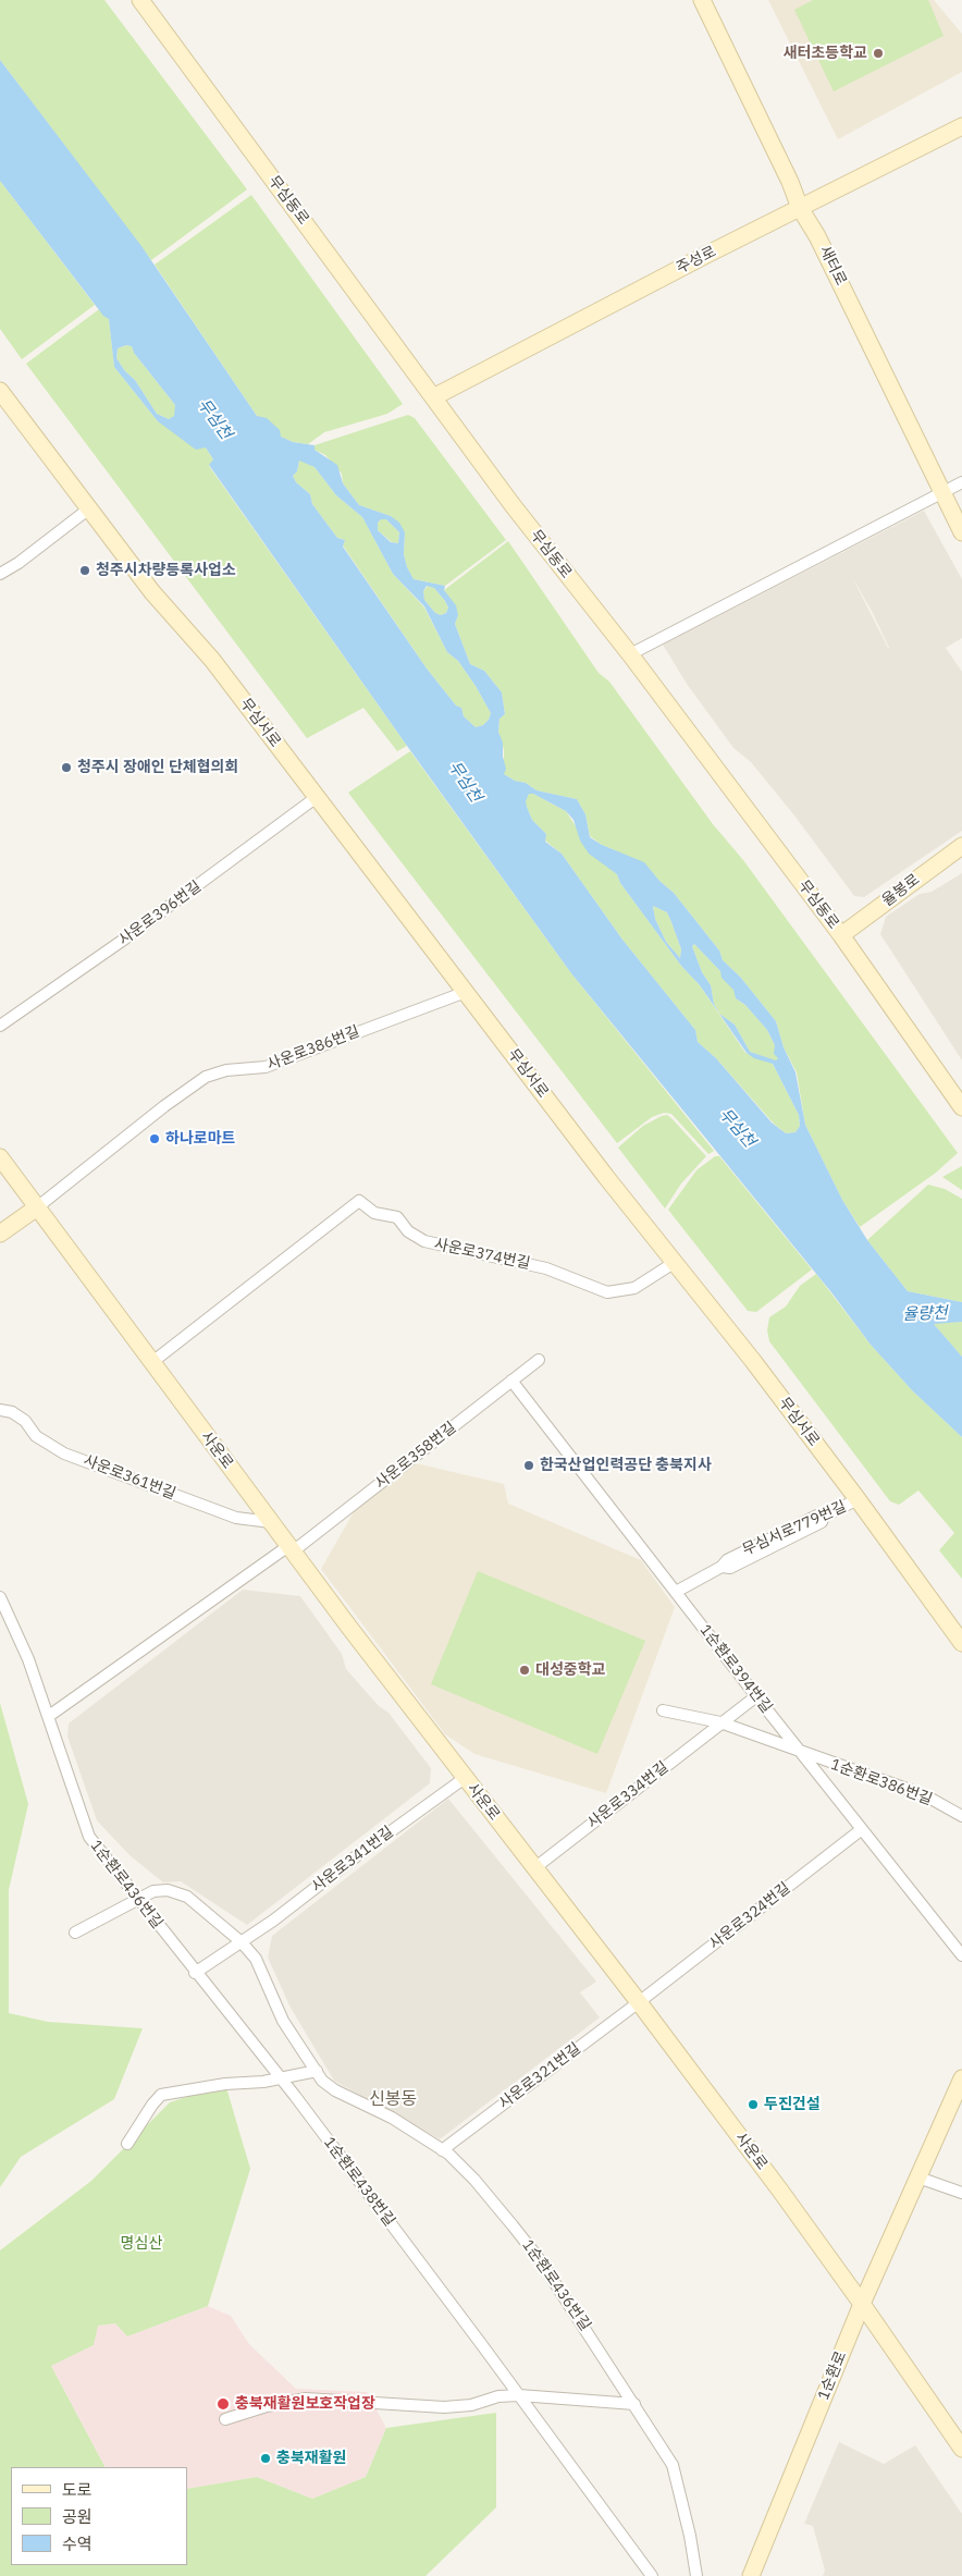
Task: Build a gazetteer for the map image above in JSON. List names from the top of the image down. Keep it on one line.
{"streets":{"street":["무심동로","주성로","새터로","무심서로","율봉로","사운로396번길","사운로386번길","사운로374번길","사운로","사운로358번길","사운로361번길","무심서로779번길","1순환로394번길","1순환로386번길","사운로334번길","사운로341번길","1순환로436번길","사운로324번길","사운로321번길","1순환로438번길","1순환로"]},"crossings":[["무심동로","주성로"],["무심동로","율봉로"],["주성로","새터로"],["무심서로","사운로396번길"],["무심서로","사운로386번길"],["무심서로","사운로374번길"],["무심서로","무심서로779번길"],["사운로386번길","사운로"],["사운로374번길","사운로"],["사운로","사운로358번길"],["사운로","사운로361번길"],["사운로","사운로334번길"],["사운로","사운로341번길"],["사운로","사운로324번길"],["사운로","사운로321번길"],["사운로","1순환로"],["사운로358번길","1순환로394번길"],["사운로358번길","1순환로436번길"],["무심서로779번길","1순환로394번길"],["1순환로394번길","1순환로386번길"],["1순환로394번길","사운로334번길"],["1순환로394번길","사운로324번길"],["1순환로386번길","사운로334번길"],["사운로341번길","1순환로436번길"],["1순환로436번길","사운로321번길"],["1순환로436번길","1순환로438번길"],["사운로324번길","사운로321번길"]],"districts":["신봉동"],"water":["무심천","율량천"],"parks":["명심산"],"places":["새터초등학교","청주시차량등록사업소","청주시 장애인 단체협의회","하나로마트","한국산업인력공단 충북지사","대성중학교","두진건설","충북재활원보호작업장","충북재활원"],"legend":["도로","공원","수역"]}
